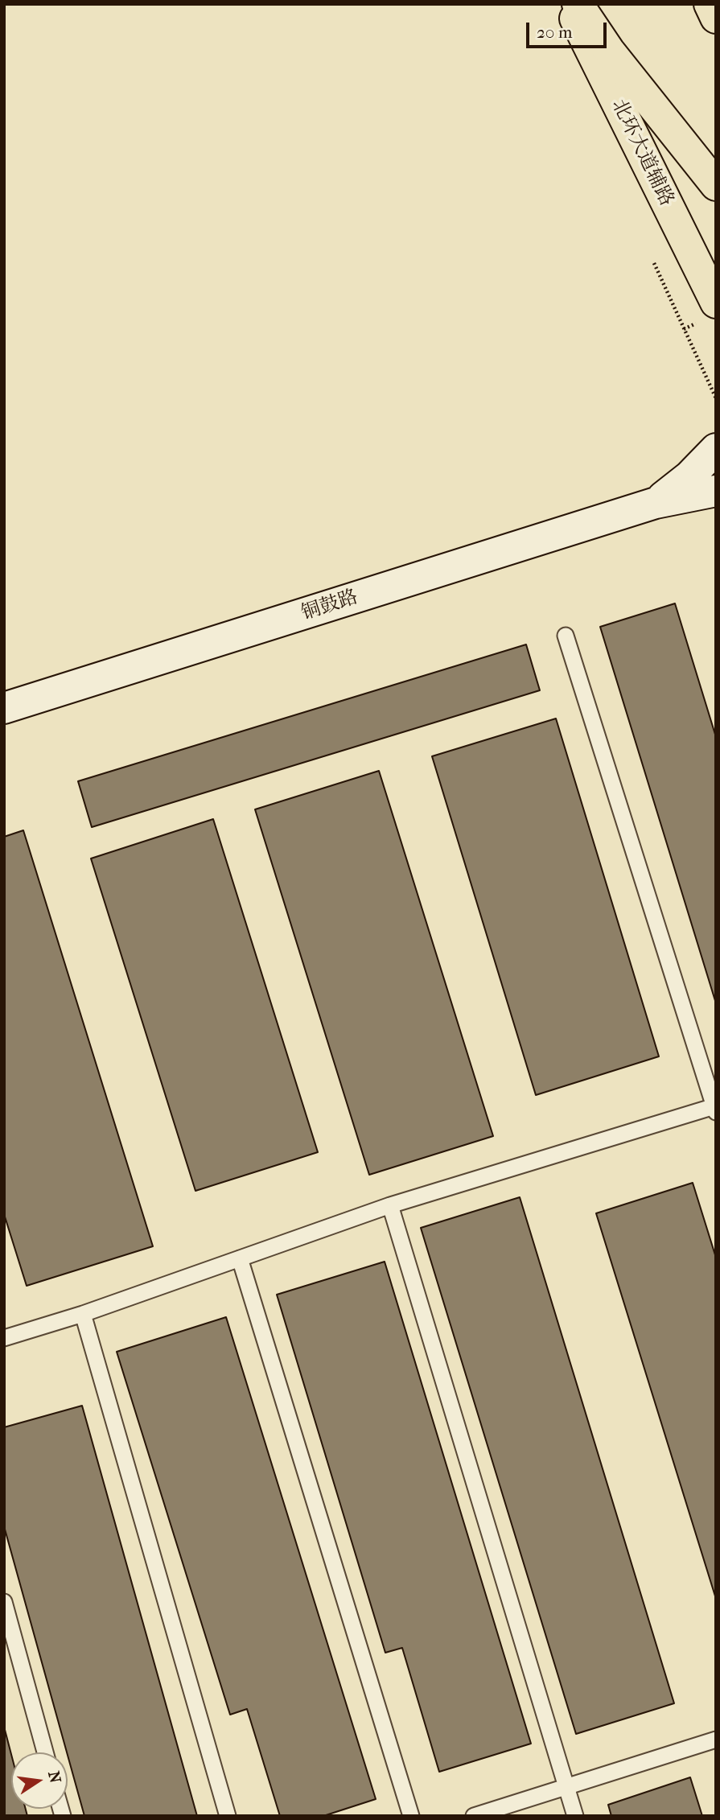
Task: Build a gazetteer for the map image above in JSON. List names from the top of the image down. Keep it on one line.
{"streets":{"main road":["北环大道辅路","铜鼓路"]},"scale_bar":"20 m","north":"right"}
